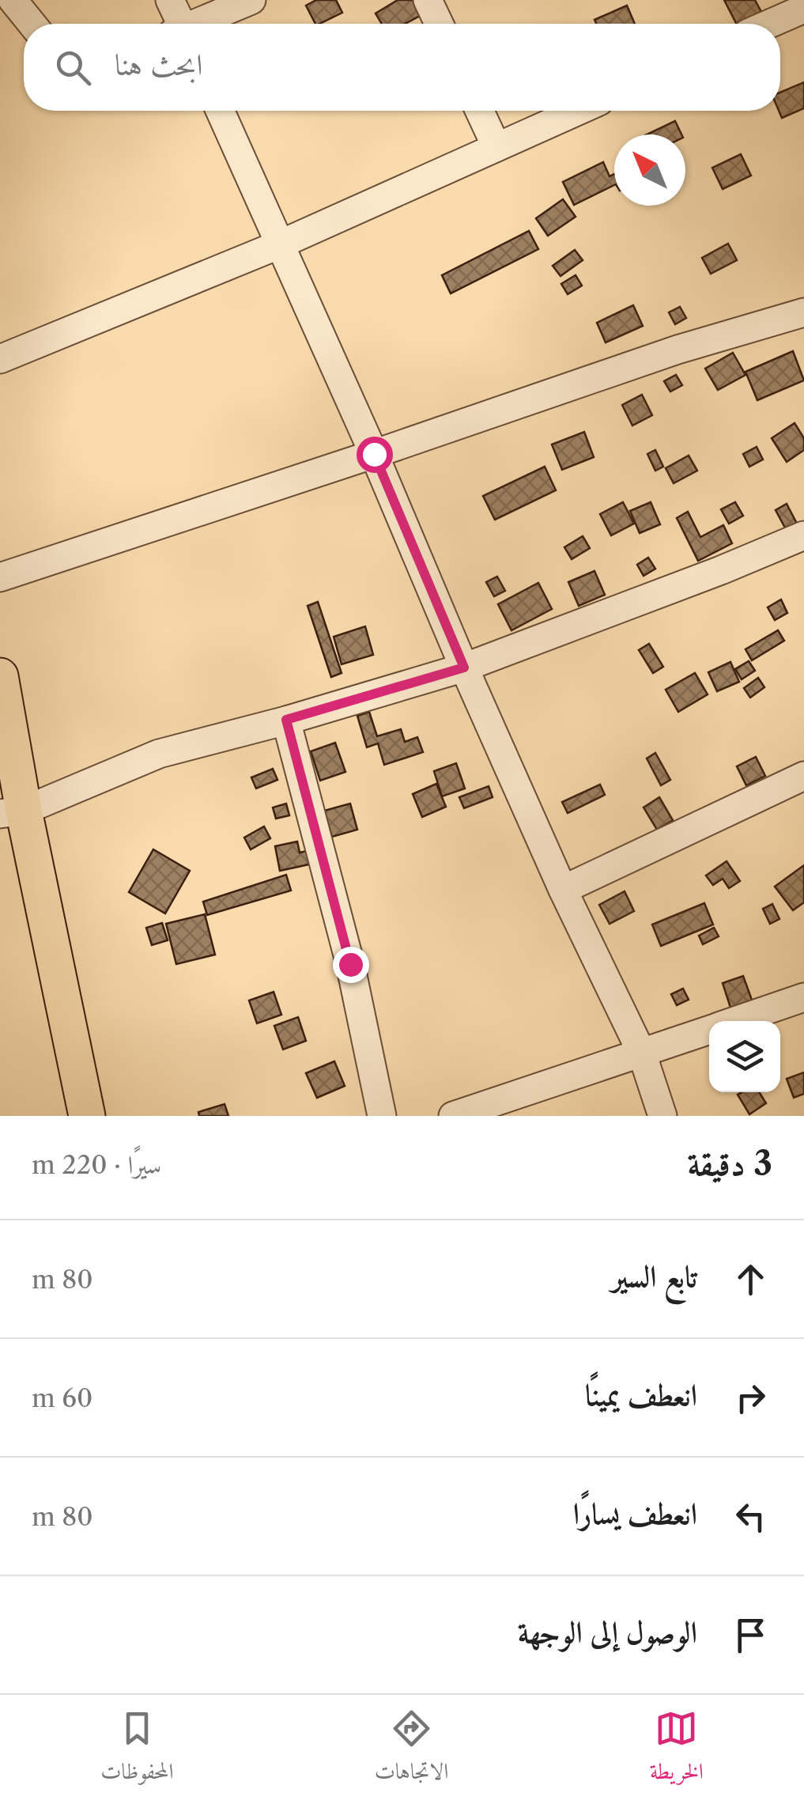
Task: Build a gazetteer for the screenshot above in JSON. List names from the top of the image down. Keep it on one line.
{"north":"top left","page":{"search":"ابحث هنا","heading":["3 دقيقة","سيرًا · 220 m"],"list":[["تابع السير","80 m"],["انعطف يمينًا","60 m"],["انعطف يسارًا","80 m"],"الوصول إلى الوجهة"],"nav":["الخريطة","الاتجاهات","المحفوظات"]}}
